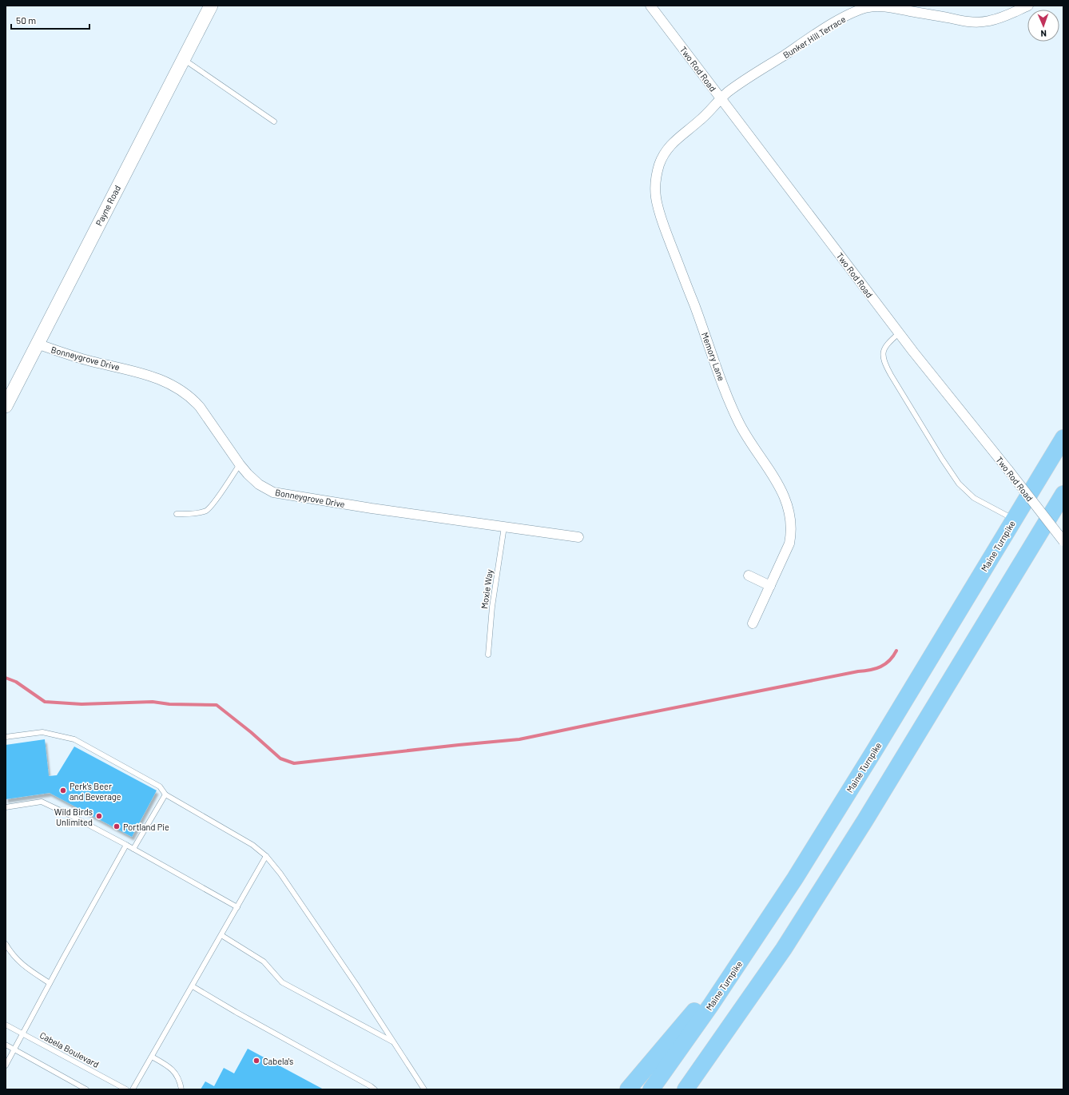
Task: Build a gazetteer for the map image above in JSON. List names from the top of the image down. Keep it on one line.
{"streets":{"highway":["Maine Turnpike"],"main road":["Payne Road"],"street":["Bunker Hill Terrace","Two Rod Road","Memory Lane","Bonneygrove Drive"],"lane":["Moxie Way","Cabela Boulevard"]},"crossings":[["Bunker Hill Terrace","Two Rod Road"],["Bunker Hill Terrace","Memory Lane"],["Two Rod Road","Memory Lane"],["Payne Road","Bonneygrove Drive"],["Bonneygrove Drive","Moxie Way"]],"places":["Perk's Beer and Beverage","Wild Birds Unlimited","Portland Pie","Cabela's"],"scale_bar":"50 m","north":"bottom"}
